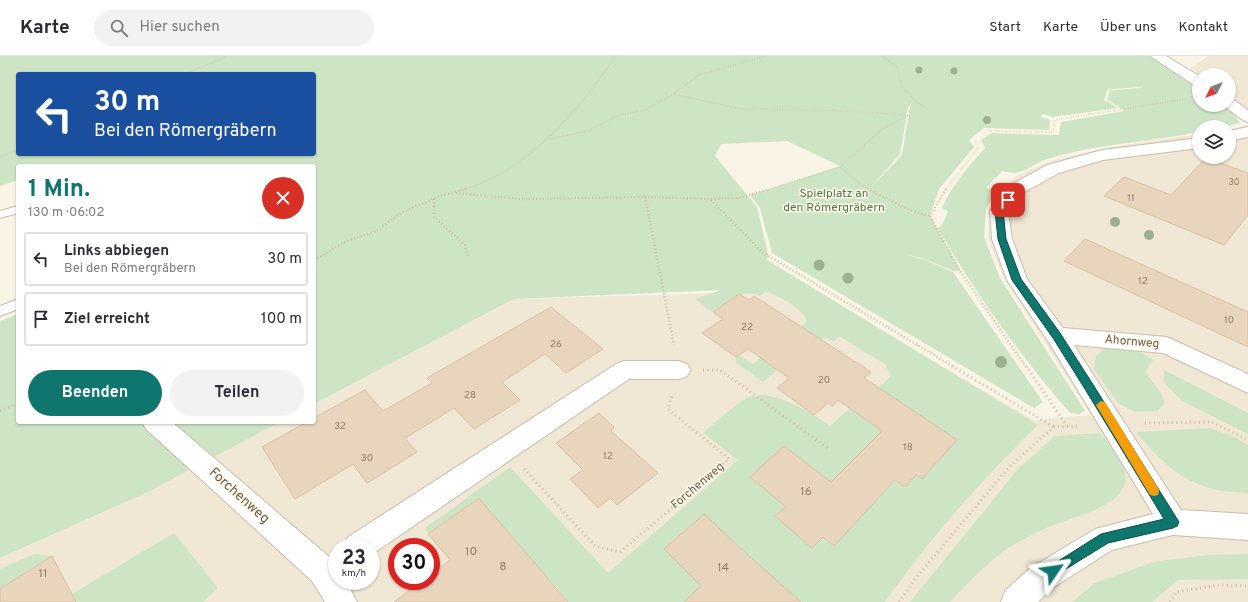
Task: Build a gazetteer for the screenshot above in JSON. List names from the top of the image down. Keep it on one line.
{"streets":{"street":["Ahornweg","Forchenweg"]},"parks":["Spielplatz an den Römergräbern"],"house_numbers":["30","11","12","10","22","26","20","28","32","18","12","30","16","10","8","14","11"],"north":"bottom left","page":{"header":"Karte","search":"Hier suchen","nav":["Start","Karte","Über uns","Kontakt"],"turn":["30 m","Bei den Römergräbern"],"heading":["1 Min.","130 m · 06:02"],"list":[{"name":"Links abbiegen","note":"Bei den Römergräbern","value":"30 m"},{"name":"Ziel erreicht","value":"100 m"}],"buttons":["Beenden","Teilen"],"speed":"23 km/h","limit":"30"}}
